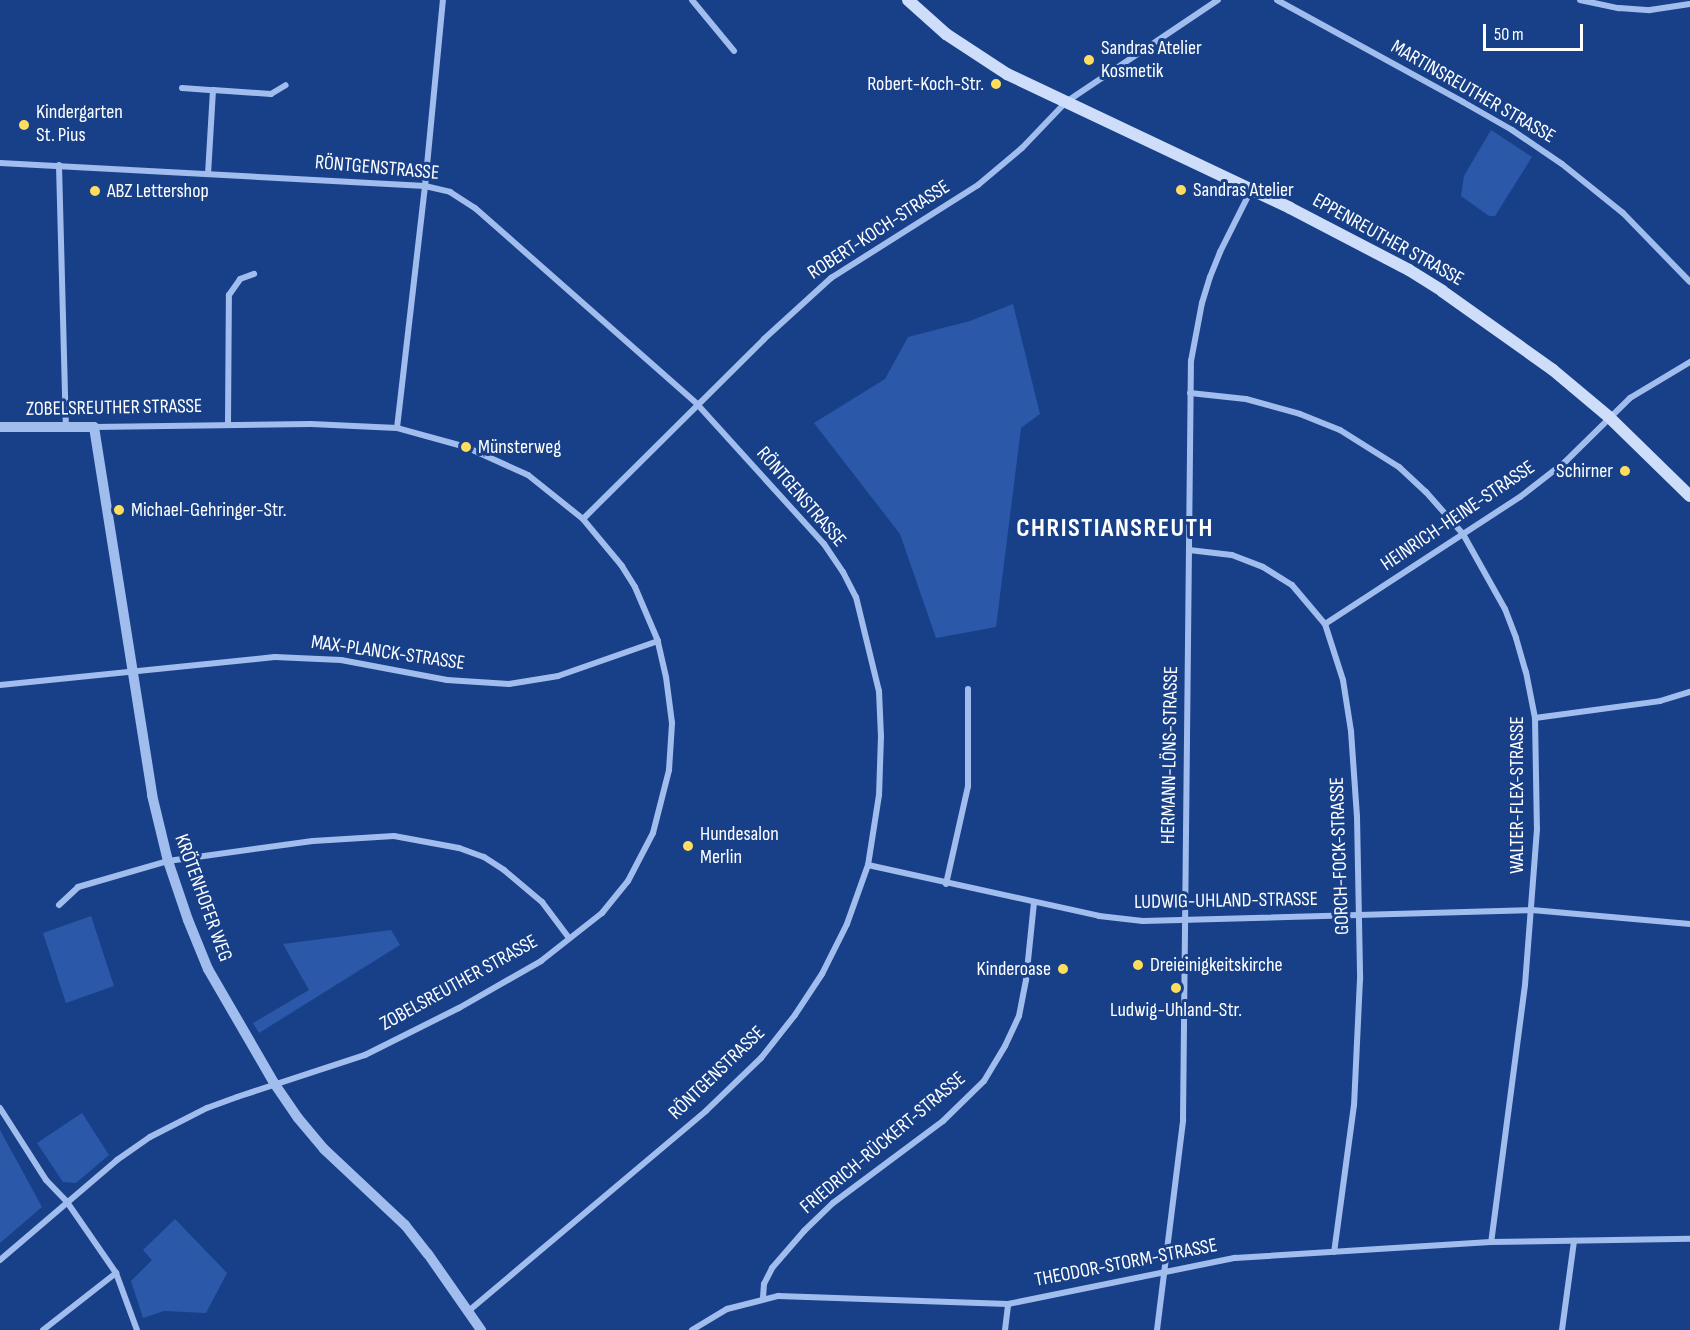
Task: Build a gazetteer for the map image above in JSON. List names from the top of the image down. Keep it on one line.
{"streets":{"main road":["EPPENREUTHER STRASSE"],"street":["MARTINSREUTHER STRASSE","RÖNTGENSTRASSE","ROBERT-KOCH-STRASSE","ZOBELSREUTHER STRASSE","HEINRICH-HEINE-STRASSE","MAX-PLANCK-STRASSE","HERMANN-LÖNS-STRASSE","WALTER-FLEX-STRASSE","GORCH-FOCK-STRASSE","KRÖTENHOFER WEG","LUDWIG-UHLAND-STRASSE","FRIEDRICH-RÜCKERT-STRASSE","THEODOR-STORM-STRASSE"]},"crossings":[["RÖNTGENSTRASSE","ROBERT-KOCH-STRASSE"],["RÖNTGENSTRASSE","KRÖTENHOFER WEG"],["RÖNTGENSTRASSE","LUDWIG-UHLAND-STRASSE"],["ROBERT-KOCH-STRASSE","EPPENREUTHER STRASSE"],["ROBERT-KOCH-STRASSE","ZOBELSREUTHER STRASSE"],["EPPENREUTHER STRASSE","HEINRICH-HEINE-STRASSE"],["EPPENREUTHER STRASSE","HERMANN-LÖNS-STRASSE"],["ZOBELSREUTHER STRASSE","MAX-PLANCK-STRASSE"],["ZOBELSREUTHER STRASSE","KRÖTENHOFER WEG"],["HEINRICH-HEINE-STRASSE","WALTER-FLEX-STRASSE"],["HEINRICH-HEINE-STRASSE","GORCH-FOCK-STRASSE"],["MAX-PLANCK-STRASSE","KRÖTENHOFER WEG"],["HERMANN-LÖNS-STRASSE","WALTER-FLEX-STRASSE"],["HERMANN-LÖNS-STRASSE","GORCH-FOCK-STRASSE"],["HERMANN-LÖNS-STRASSE","LUDWIG-UHLAND-STRASSE"],["HERMANN-LÖNS-STRASSE","THEODOR-STORM-STRASSE"],["WALTER-FLEX-STRASSE","LUDWIG-UHLAND-STRASSE"],["WALTER-FLEX-STRASSE","THEODOR-STORM-STRASSE"],["GORCH-FOCK-STRASSE","LUDWIG-UHLAND-STRASSE"],["GORCH-FOCK-STRASSE","THEODOR-STORM-STRASSE"],["LUDWIG-UHLAND-STRASSE","FRIEDRICH-RÜCKERT-STRASSE"],["FRIEDRICH-RÜCKERT-STRASSE","THEODOR-STORM-STRASSE"]],"districts":["CHRISTIANSREUTH"],"places":["Sandras Atelier Kosmetik","Robert-Koch-Str.","Kindergarten St. Pius","Sandras Atelier","ABZ Lettershop","Münsterweg","Schirner","Michael-Gehringer-Str.","Hundesalon Merlin","Dreieinigkeitskirche","Kinderoase","Ludwig-Uhland-Str."],"scale_bar":"50 m"}
